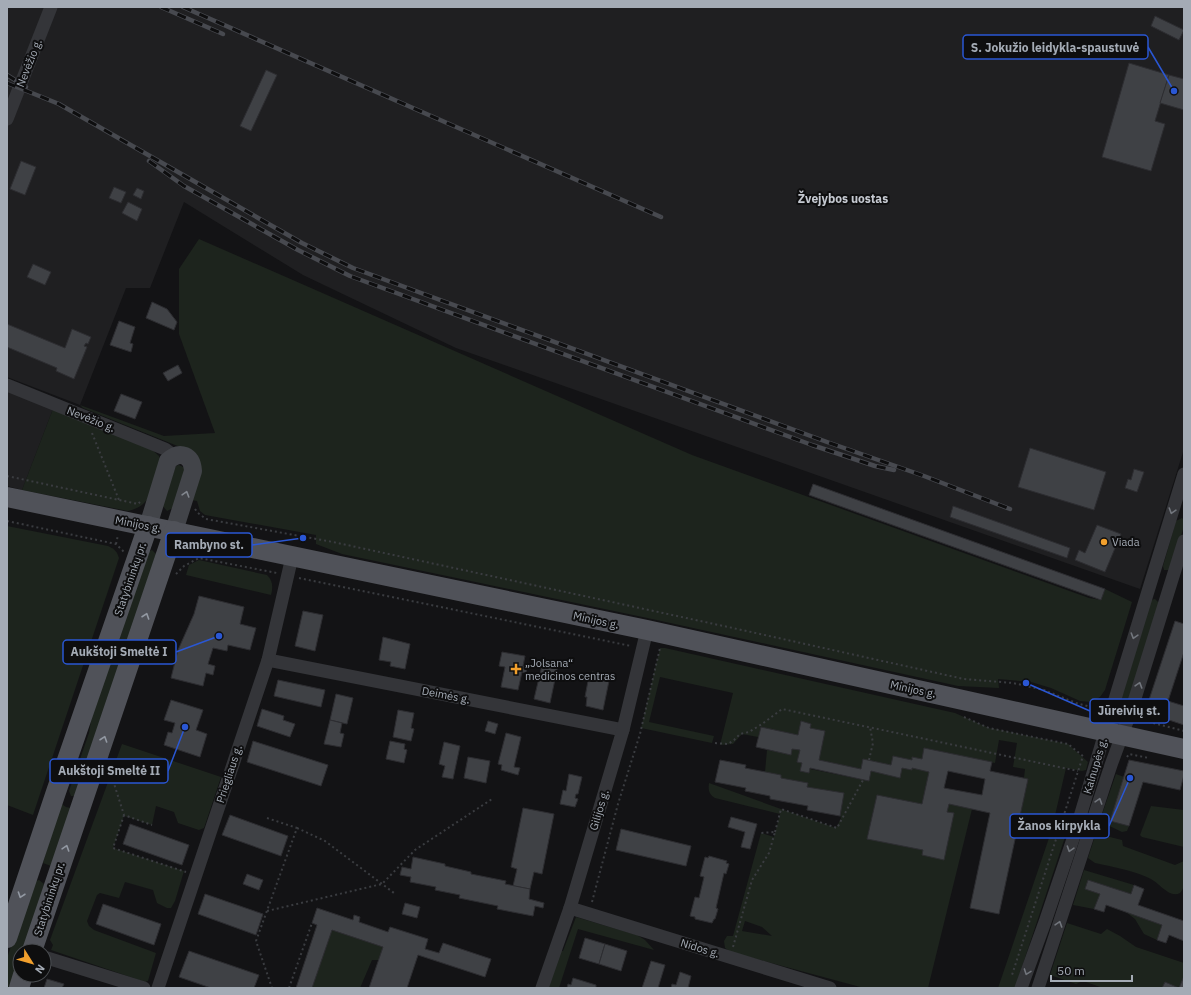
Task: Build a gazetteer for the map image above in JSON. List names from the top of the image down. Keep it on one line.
{"streets":{"main road":["Minijos g.","Statybininkų pr."],"street":["Nevėžio g.","Deimės g.","Kalnupės g.","Priegliaus g.","Gilijos g.","Nidos g."]},"crossings":[["Nevėžio g.","Statybininkų pr."],["Minijos g.","Statybininkų pr."],["Minijos g.","Kalnupės g."],["Minijos g.","Priegliaus g."],["Minijos g.","Gilijos g."],["Deimės g.","Priegliaus g."],["Deimės g.","Gilijos g."],["Gilijos g.","Nidos g."]],"districts":["Žvejybos uostas"],"places":{"other":["S. Jokužio leidykla-spaustuvė","Rambyno st.","Viada","Aukštoji Smeltė I","Jūreivių st.","Aukštoji Smeltė II","Žanos kirpykla"],"health":["„Jolsana“ medicinos centras"]},"scale_bar":"50 m","north":"bottom right"}
